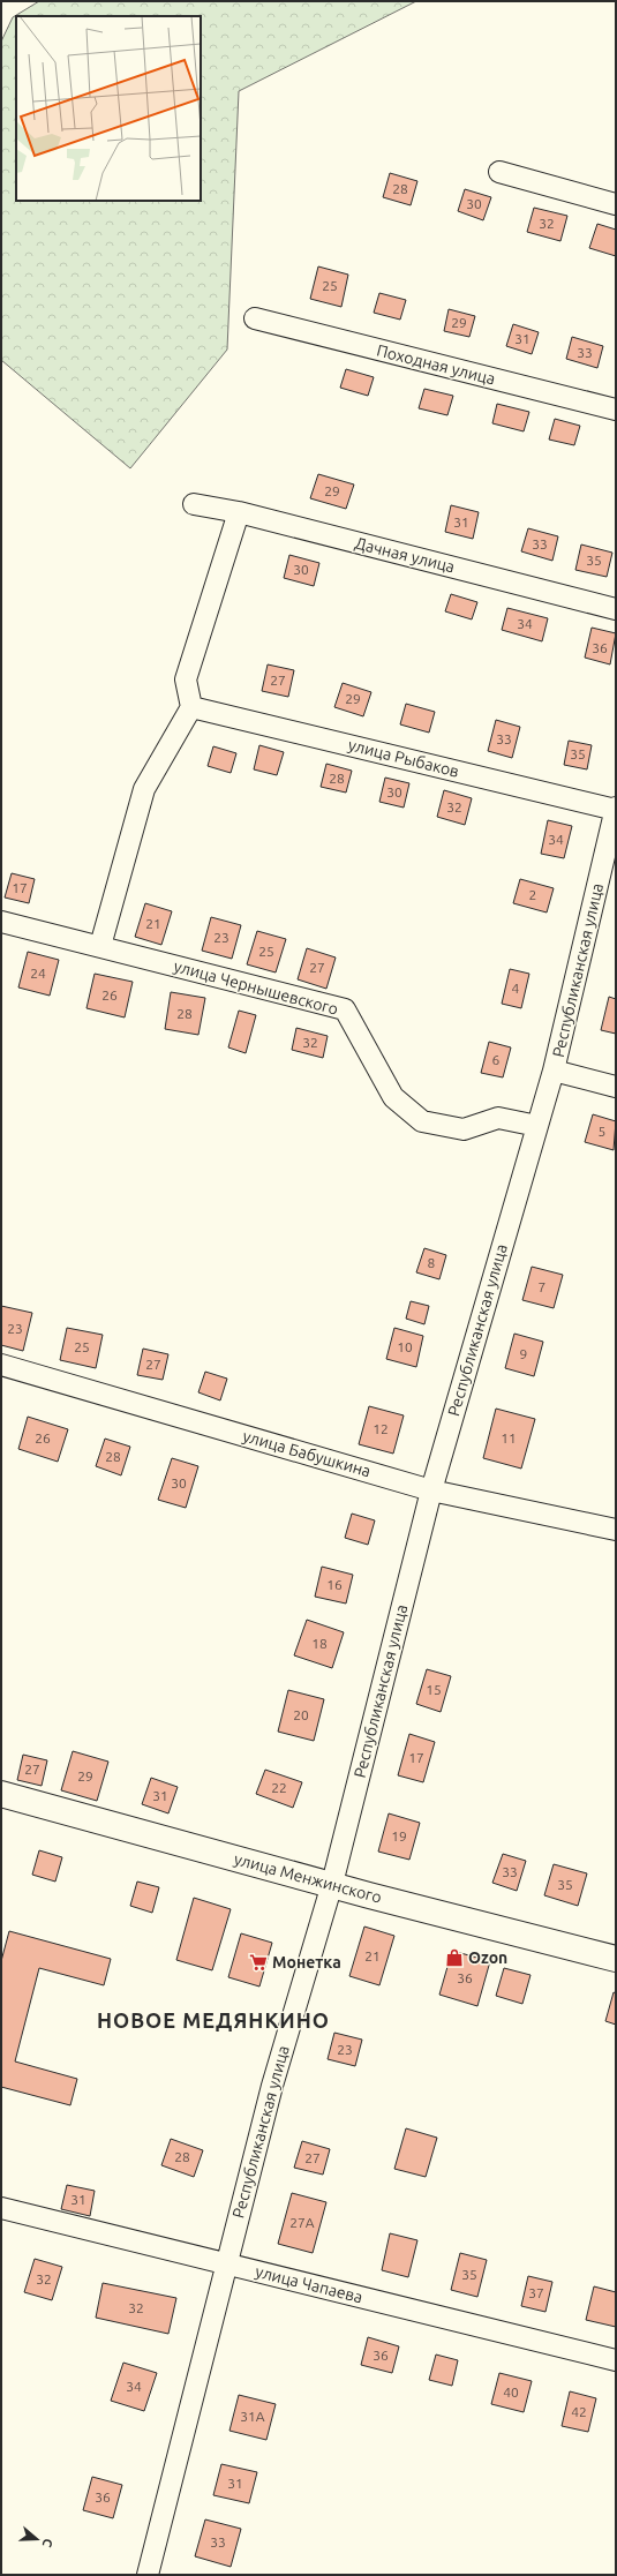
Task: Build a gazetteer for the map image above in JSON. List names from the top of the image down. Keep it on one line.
{"streets":{"main road":["улица Менжинского"],"street":["Походная улица","Дачная улица","улица Рыбаков","Республиканская улица","улица Чернышевского","улица Бабушкина","улица Чапаева"]},"crossings":[["улица Рыбаков","Республиканская улица"],["Республиканская улица","улица Чернышевского"],["Республиканская улица","улица Бабушкина"],["Республиканская улица","улица Менжинского"],["Республиканская улица","улица Чапаева"]],"districts":["НОВОЕ МЕДЯНКИНО"],"places":{"shop":["Ozon"],"supermarket":["Монетка"]},"house_numbers":["28","30","32","25","29","31","33","29","31","33","35","30","34","36","27","29","33","35","28","30","32","34","17","2","21","23","25","27","24","4","26","28","32","6","5","8","7","23","25","10","9","27","12","26","11","28","30","16","18","15","20","17","27","29","22","31","19","33","35","21","36","23","28","27","31","27А","35","32","37","32","36","34","40","42","31А","31","36","33"],"north":"right"}
